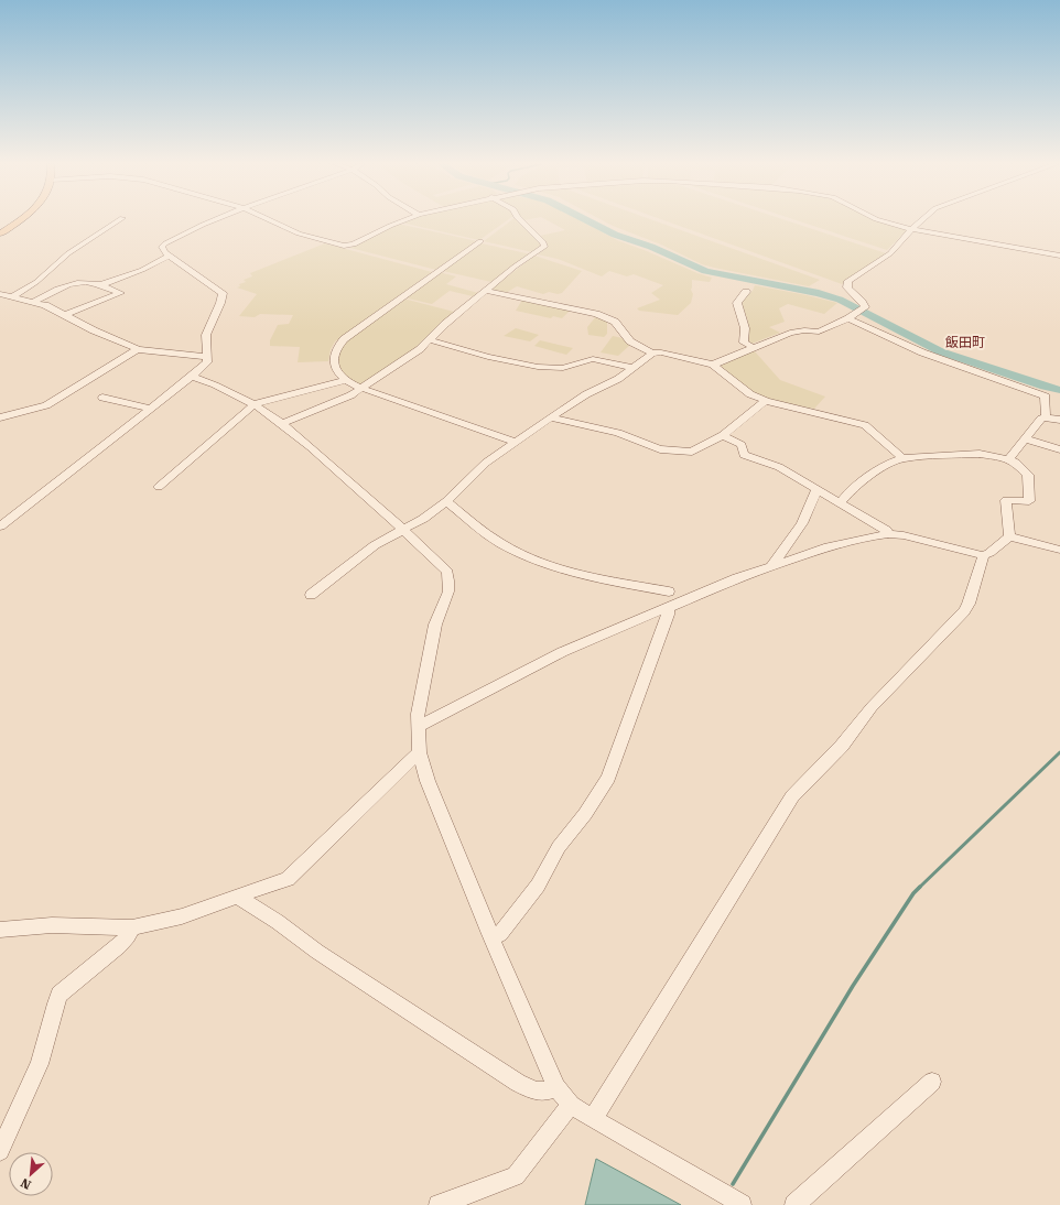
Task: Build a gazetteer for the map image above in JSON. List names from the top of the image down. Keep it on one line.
{"districts":["飯田町"],"north":"bottom left"}
